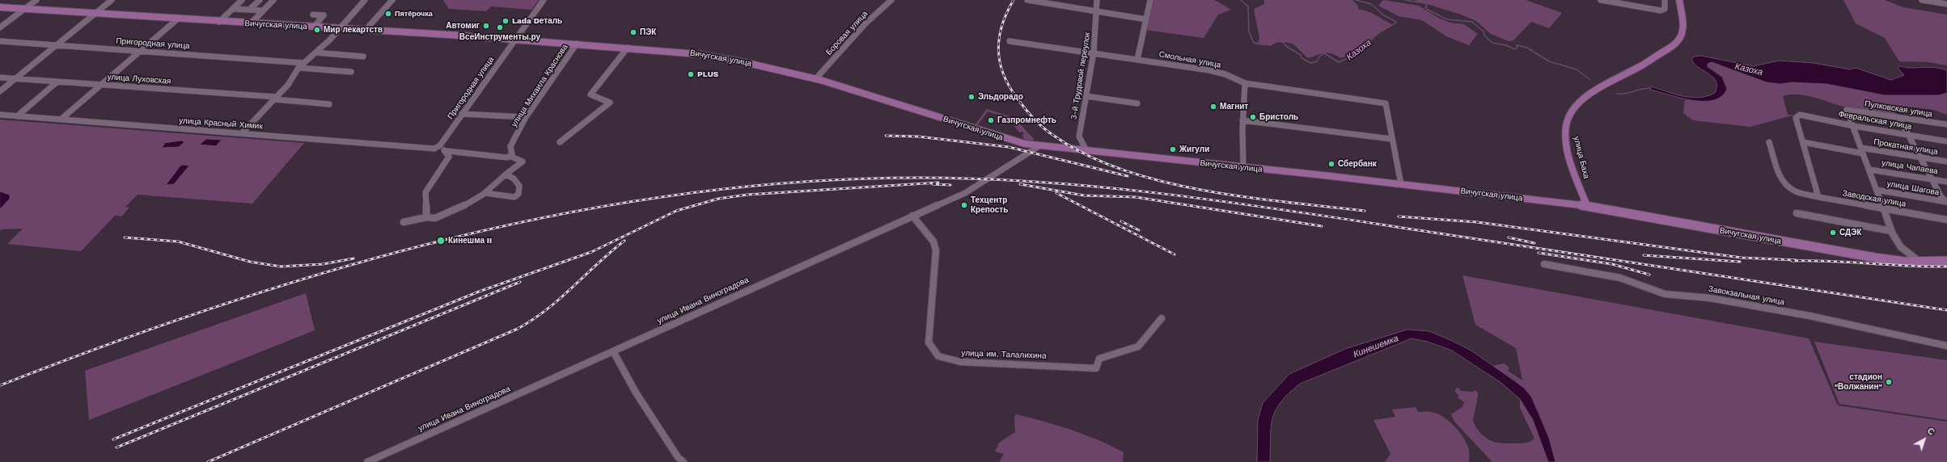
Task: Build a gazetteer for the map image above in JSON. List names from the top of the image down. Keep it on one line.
{"streets":{"main road":["Вичугская улица","улица Баха"],"street":["Боровая улица","Пригородная улица","Смольная улица","3-й Трудовой переулок","улица Луховская","улица Михаила Краснова","Пулковская улица","Февральская улица","улица Красный Химик","Прокатная улица","улица Чапаева","улица Шагова","Заводская улица","Завокзальная улица","улица Ивана Виноградова","улица им. Талалихина"]},"crossings":[["Вичугская улица","Боровая улица"],["Вичугская улица","Пригородная улица"],["Вичугская улица","3-й Трудовой переулок"],["Вичугская улица","улица Михаила Краснова"],["Вичугская улица","улица Баха"],["Вичугская улица","улица Ивана Виноградова"],["Пригородная улица","улица Красный Химик"],["Смольная улица","3-й Трудовой переулок"],["Пулковская улица","Февральская улица"],["Февральская улица","Прокатная улица"],["улица Ивана Виноградова","улица им. Талалихина"]],"water":["Казоха","Кинешемка"],"places":["Пятёрочка","Lada Dеталь","Автомиг","ВсеИнструменты.ру","Мир лекартств","ПЭК","PLUS","Эльдорадо","Магнит","Бристоль","Газпромнефть","Жигули","Сбербанк","Техцентр Крепость","СДЭК","Кинешма II","стадион \"Волжанин\""],"north":"top right"}
